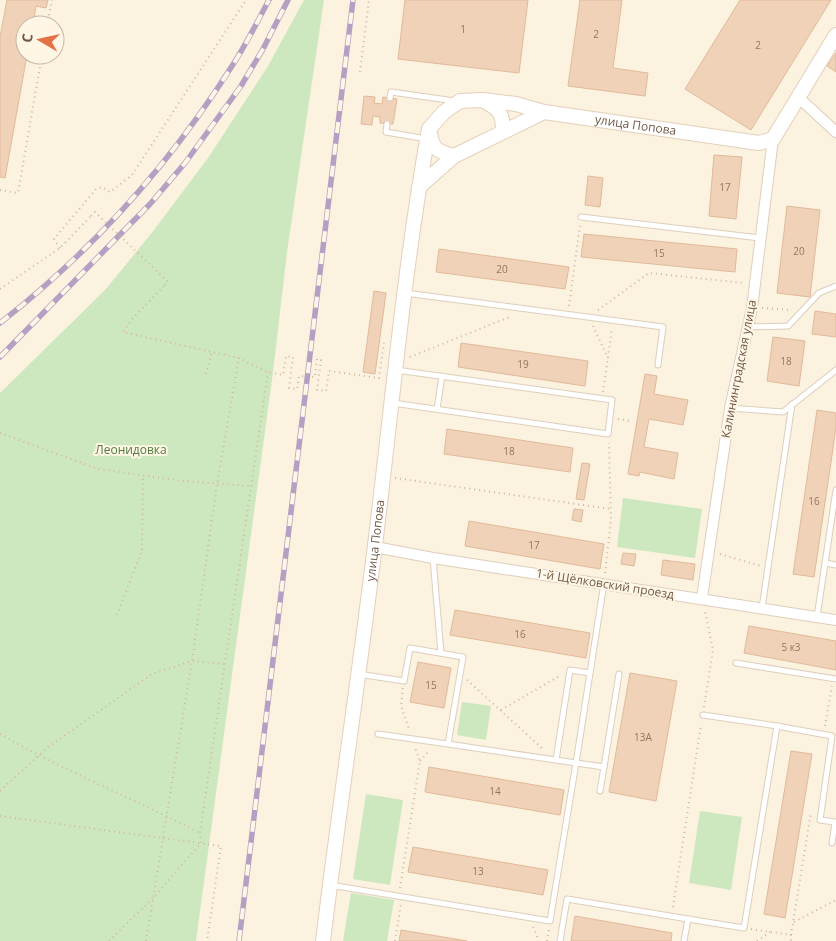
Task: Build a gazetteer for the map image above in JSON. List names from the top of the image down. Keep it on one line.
{"streets":{"street":["улица Попова","Калининградская улица","1-й Щёлковский проезд"]},"crossings":[["улица Попова","Калининградская улица"],["улица Попова","1-й Щёлковский проезд"],["Калининградская улица","1-й Щёлковский проезд"]],"parks":["Леонидовка"],"house_numbers":["1","2","2","17","20","15","20","18","19","18","16","17","16","5 к3","15","13А","14","13"],"north":"left"}
